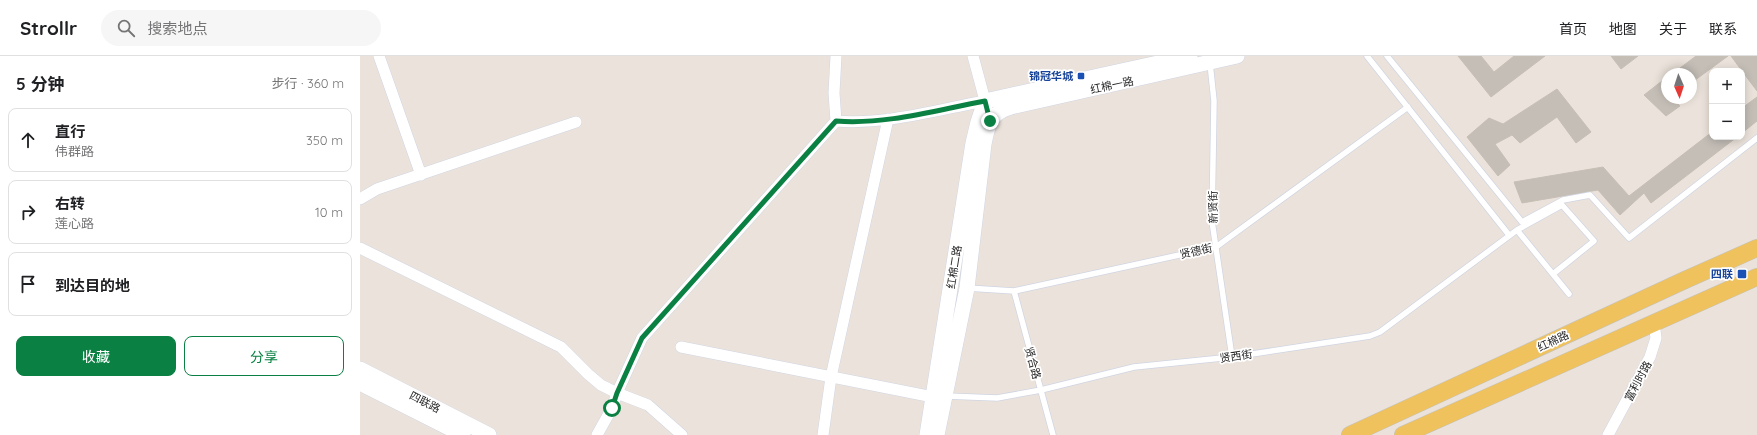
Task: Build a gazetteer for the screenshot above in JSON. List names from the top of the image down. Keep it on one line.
{"streets":{"main road":["红棉一路","红棉二路","红棉路","四联路"],"street":["富利时路"],"lane":["新贤街","贤德街","贤西街","贤合路"]},"crossings":[["红棉一路","新贤街"],["红棉一路","红棉二路"],["新贤街","贤德街"],["新贤街","贤西街"],["贤德街","红棉二路"],["贤德街","贤合路"],["红棉二路","贤西街"],["贤西街","贤合路"]],"places":{"transit":["锦冠华城","四联"]},"north":"bottom","page":{"header":"Strollr","search":"搜索地点","nav":["首页","地图","关于","联系"],"heading":["5 分钟","步行 · 360 m"],"map_buttons":["+","−"],"list":[["直行","伟群路","350 m"],["右转","莲心路","10 m"],"到达目的地"],"buttons":["收藏","分享"]}}
